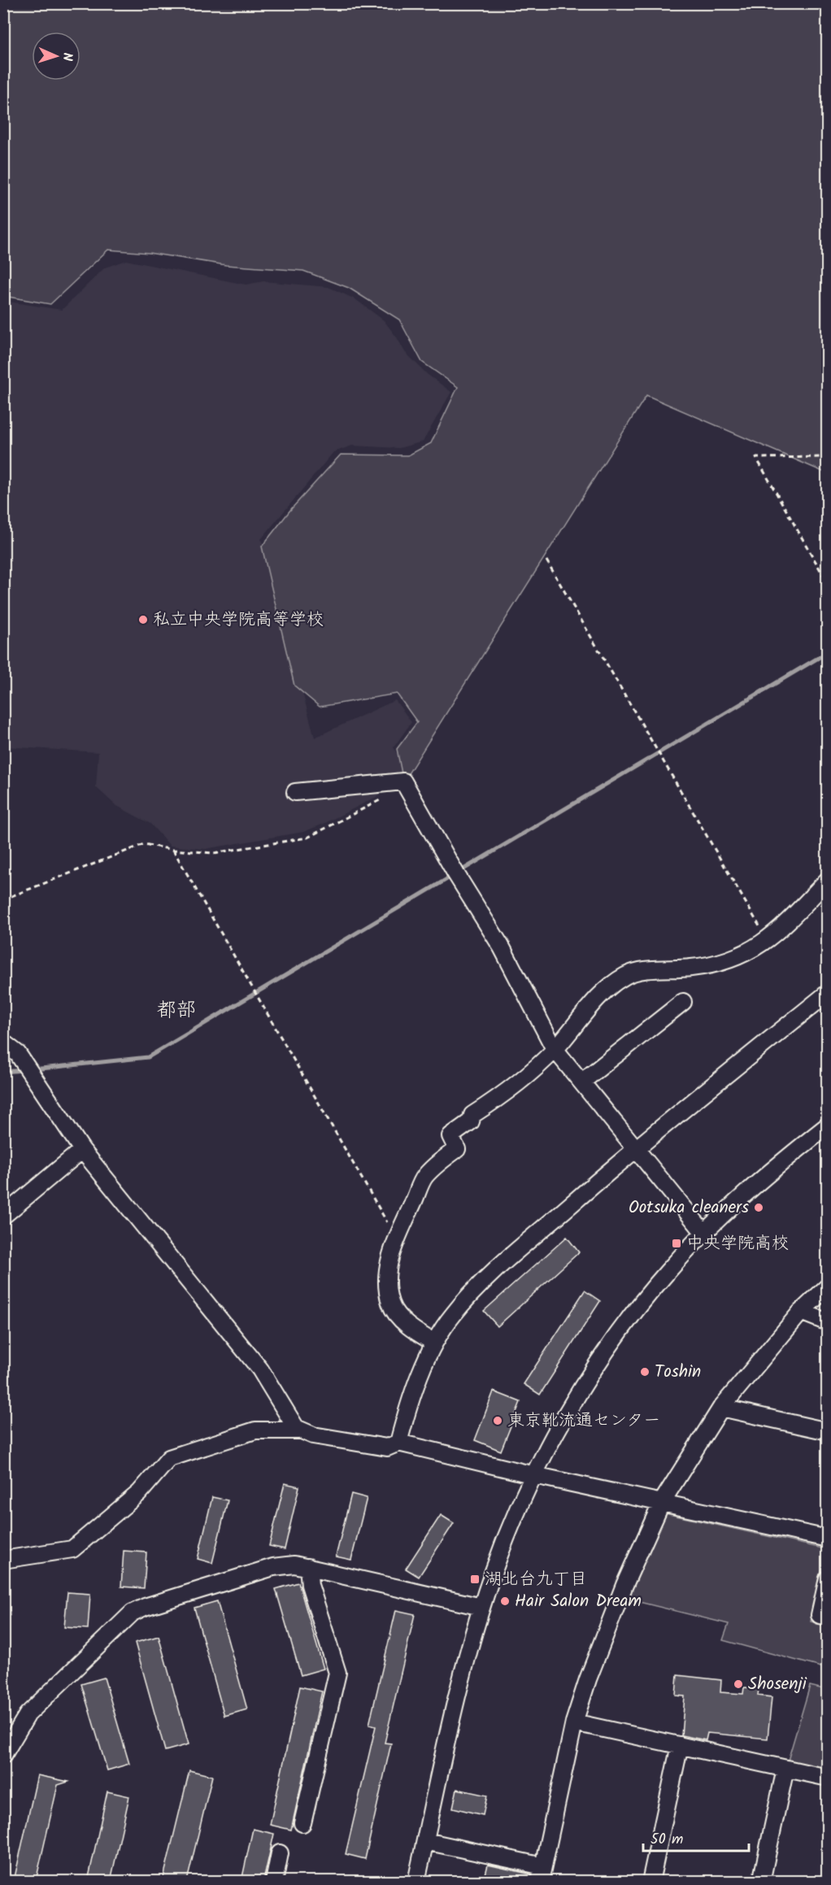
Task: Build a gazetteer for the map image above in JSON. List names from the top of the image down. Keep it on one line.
{"districts":["都部"],"places":{"other":["私立中央学院高等学校","Ootsuka cleaners","Toshin","東京靴流通センター","Hair Salon Dream","Shosenji"],"transit":["中央学院高校","湖北台九丁目"]},"scale_bar":"50 m","north":"right"}
